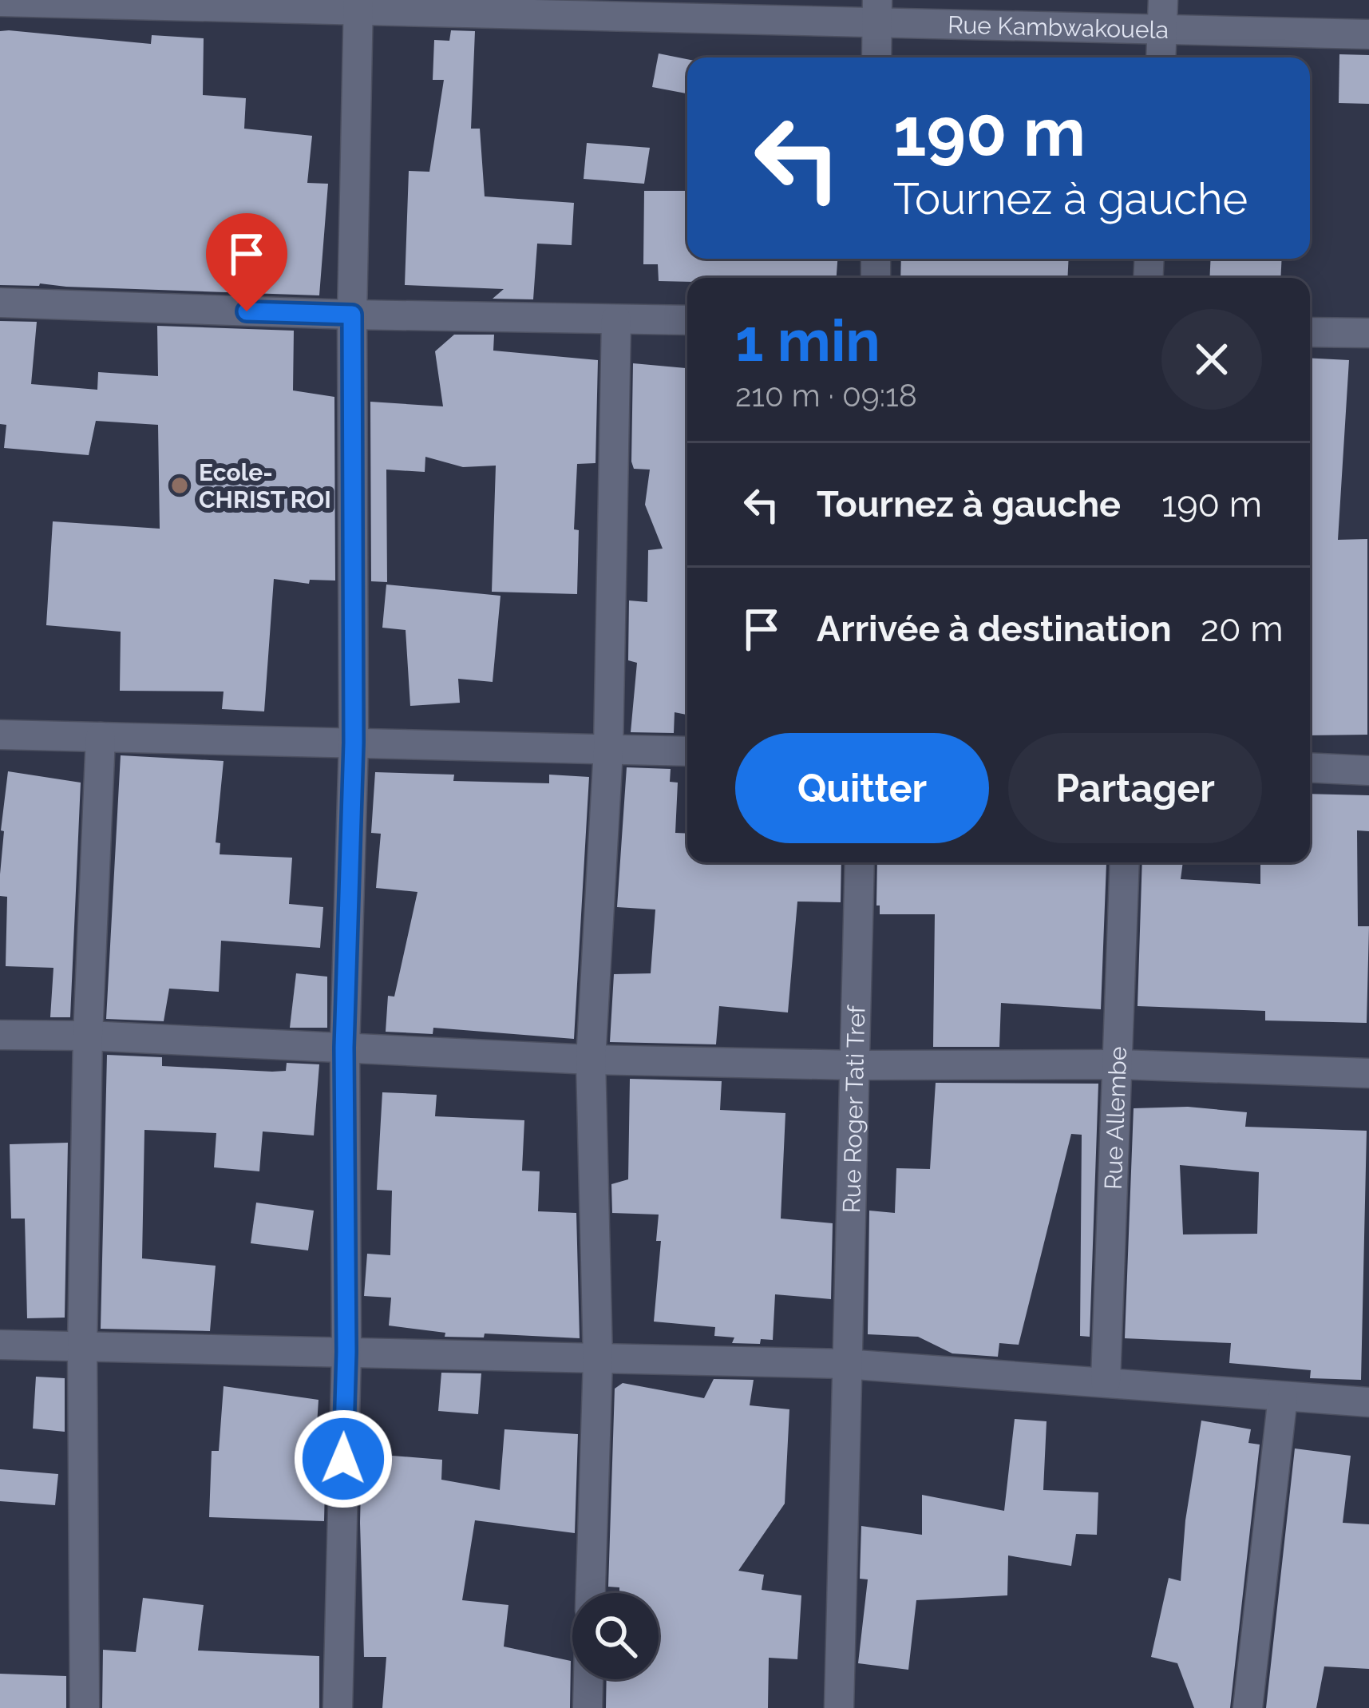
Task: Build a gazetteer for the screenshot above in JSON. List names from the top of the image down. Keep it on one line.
{"streets":{"street":["Rue Kambwakouela","Rue Roger Tati Tref","Rue Allembe"]},"places":["Ecole- CHRIST ROI"],"page":{"turn":["190 m","Tournez à gauche"],"heading":["1 min","210 m · 09:18"],"list":[{"name":"Tournez à gauche","value":"190 m"},{"name":"Arrivée à destination","value":"20 m"}],"buttons":["Quitter","Partager"]}}
